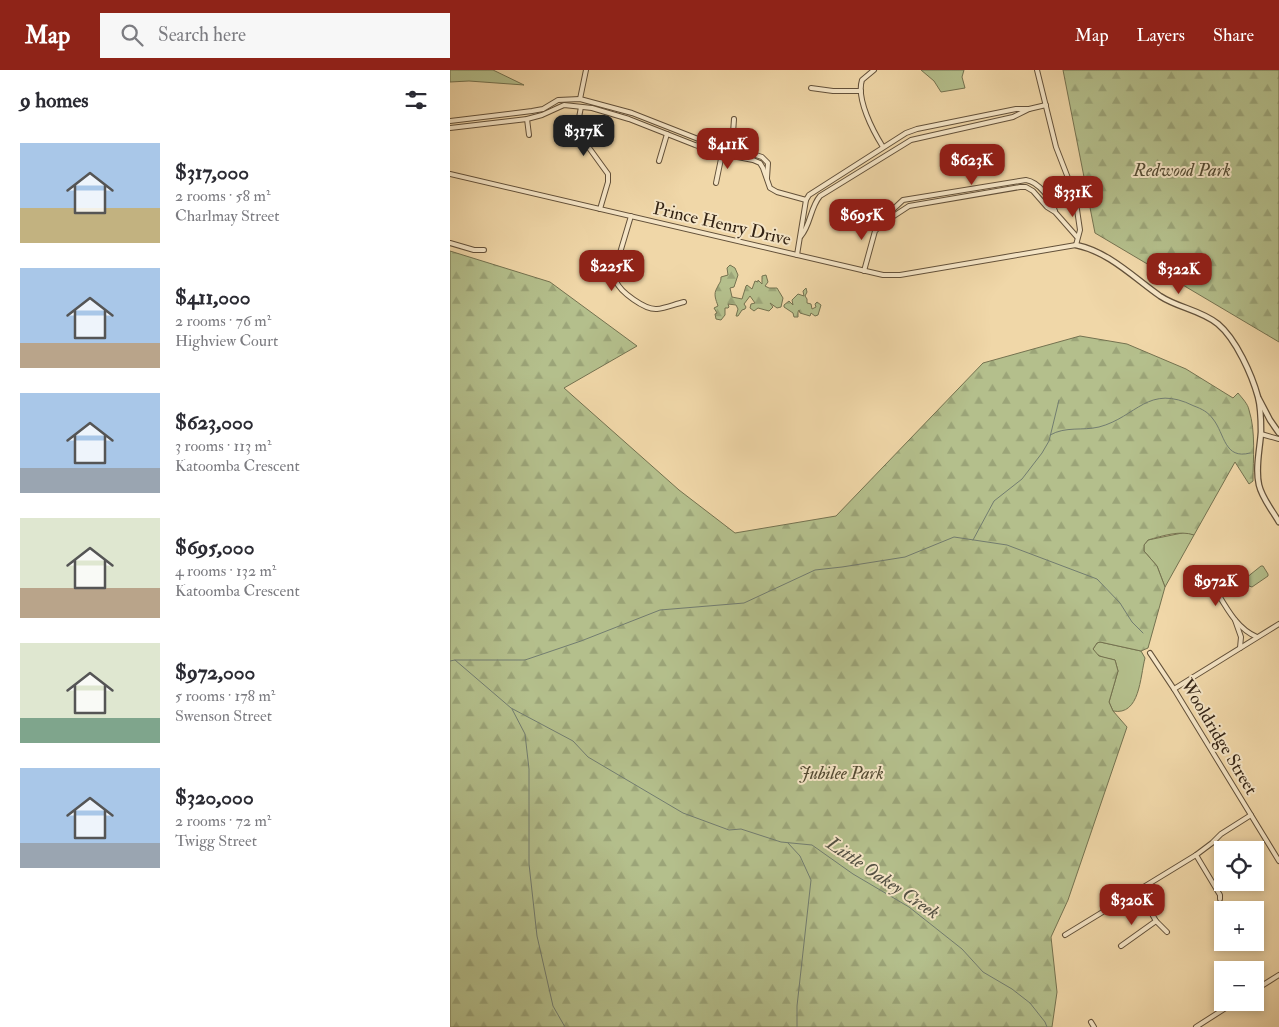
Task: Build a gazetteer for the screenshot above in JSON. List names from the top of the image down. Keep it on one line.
{"streets":{"street":["Prince Henry Drive","Wooldridge Street"]},"water":["Little Oakey Creek"],"parks":["Redwood Park","Jubilee Park"],"page":{"header":"Map","search":"Search here","nav":["Map","Layers","Share"],"heading":"9 homes","price":["$317K","$411K","$623K","$331K","$695K","$225K","$322K","$972K","$320K"],"list":[{"name":"$317,000","note":"2 rooms · 58 m² · Charlmay Street"},{"name":"$411,000","note":"2 rooms · 76 m² · Highview Court"},{"name":"$623,000","note":"3 rooms · 113 m² · Katoomba Crescent"},{"name":"$695,000","note":"4 rooms · 132 m² · Katoomba Crescent"},{"name":"$972,000","note":"5 rooms · 178 m² · Swenson Street"},{"name":"$320,000","note":"2 rooms · 72 m² · Twigg Street"}],"map_buttons":["+","−"]}}
